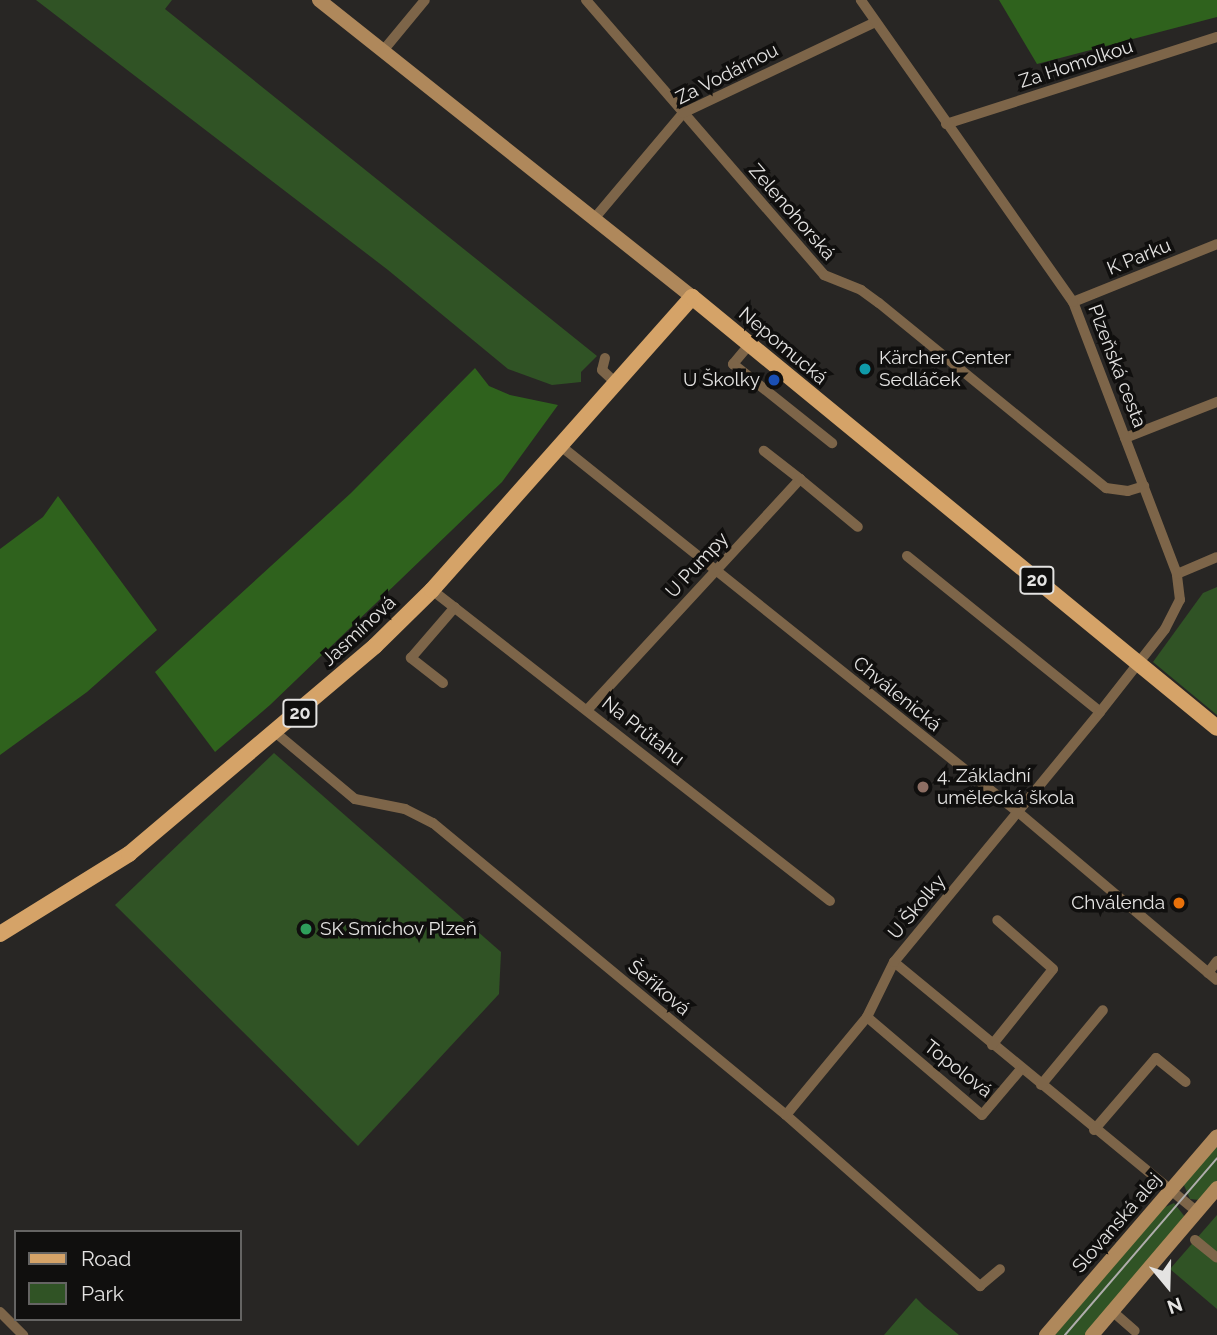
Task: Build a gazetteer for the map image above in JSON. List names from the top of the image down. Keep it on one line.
{"streets":{"main road":["Nepomucká","20","Jasmínová"],"street":["Za Homolkou","Za Vodárnou","Zelenohorská","K Parku","Plzeňská cesta","U Pumpy","Chválenická","Na Průtahu","U Školky","Šeříková","Topolová","Slovanská alej"]},"crossings":[["Za Homolkou","Plzeňská cesta"],["Za Vodárnou","Zelenohorská"],["Za Vodárnou","Nepomucká"],["Za Vodárnou","Plzeňská cesta"],["Zelenohorská","Plzeňská cesta"],["K Parku","Plzeňská cesta"],["Nepomucká","Plzeňská cesta"],["Nepomucká","Jasmínová"],["Nepomucká","U Školky"],["Plzeňská cesta","U Školky"],["U Pumpy","Chválenická"],["U Pumpy","Na Průtahu"],["Jasmínová","Chválenická"],["Jasmínová","Na Průtahu"],["Jasmínová","Šeříková"],["Chválenická","U Školky"],["U Školky","Šeříková"],["U Školky","Topolová"],["Topolová","Slovanská alej"]],"places":["Kärcher Center Sedláček","U Školky","4. Základní umělecká škola","Chválenda","SK Smíchov Plzeň"],"legend":["Road","Park"],"north":"bottom"}
